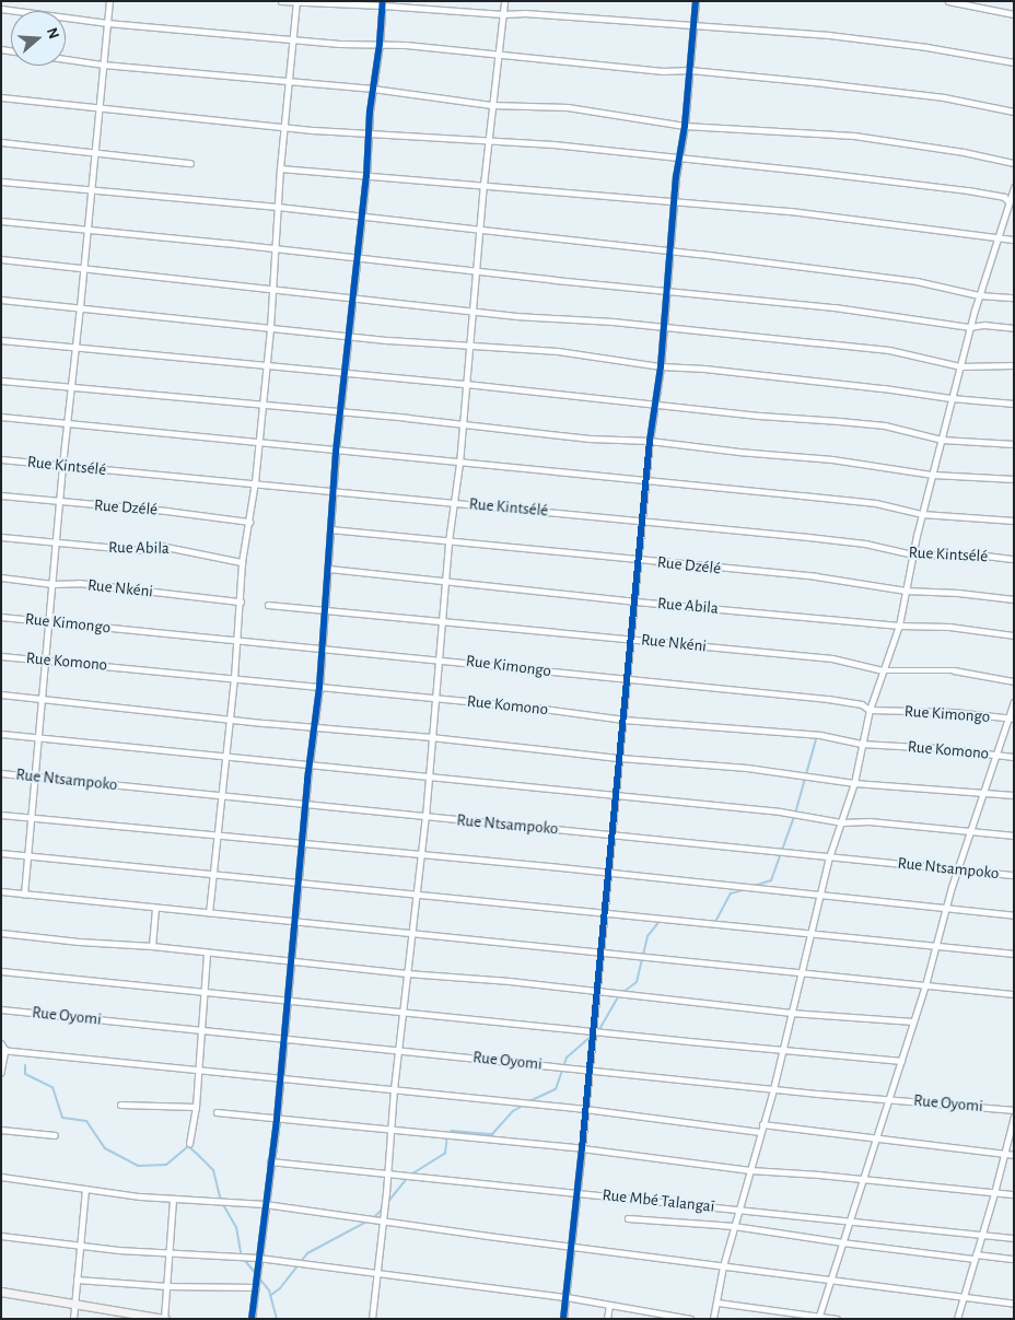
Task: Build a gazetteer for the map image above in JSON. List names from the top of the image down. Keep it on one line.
{"streets":{"street":["Rue Kintsélé","Rue Dzélé","Rue Abila","Rue Nkéni","Rue Kimongo","Rue Komono","Rue Ntsampoko","Rue Oyomi","Rue Mbé Talangaï"]},"north":"right"}
